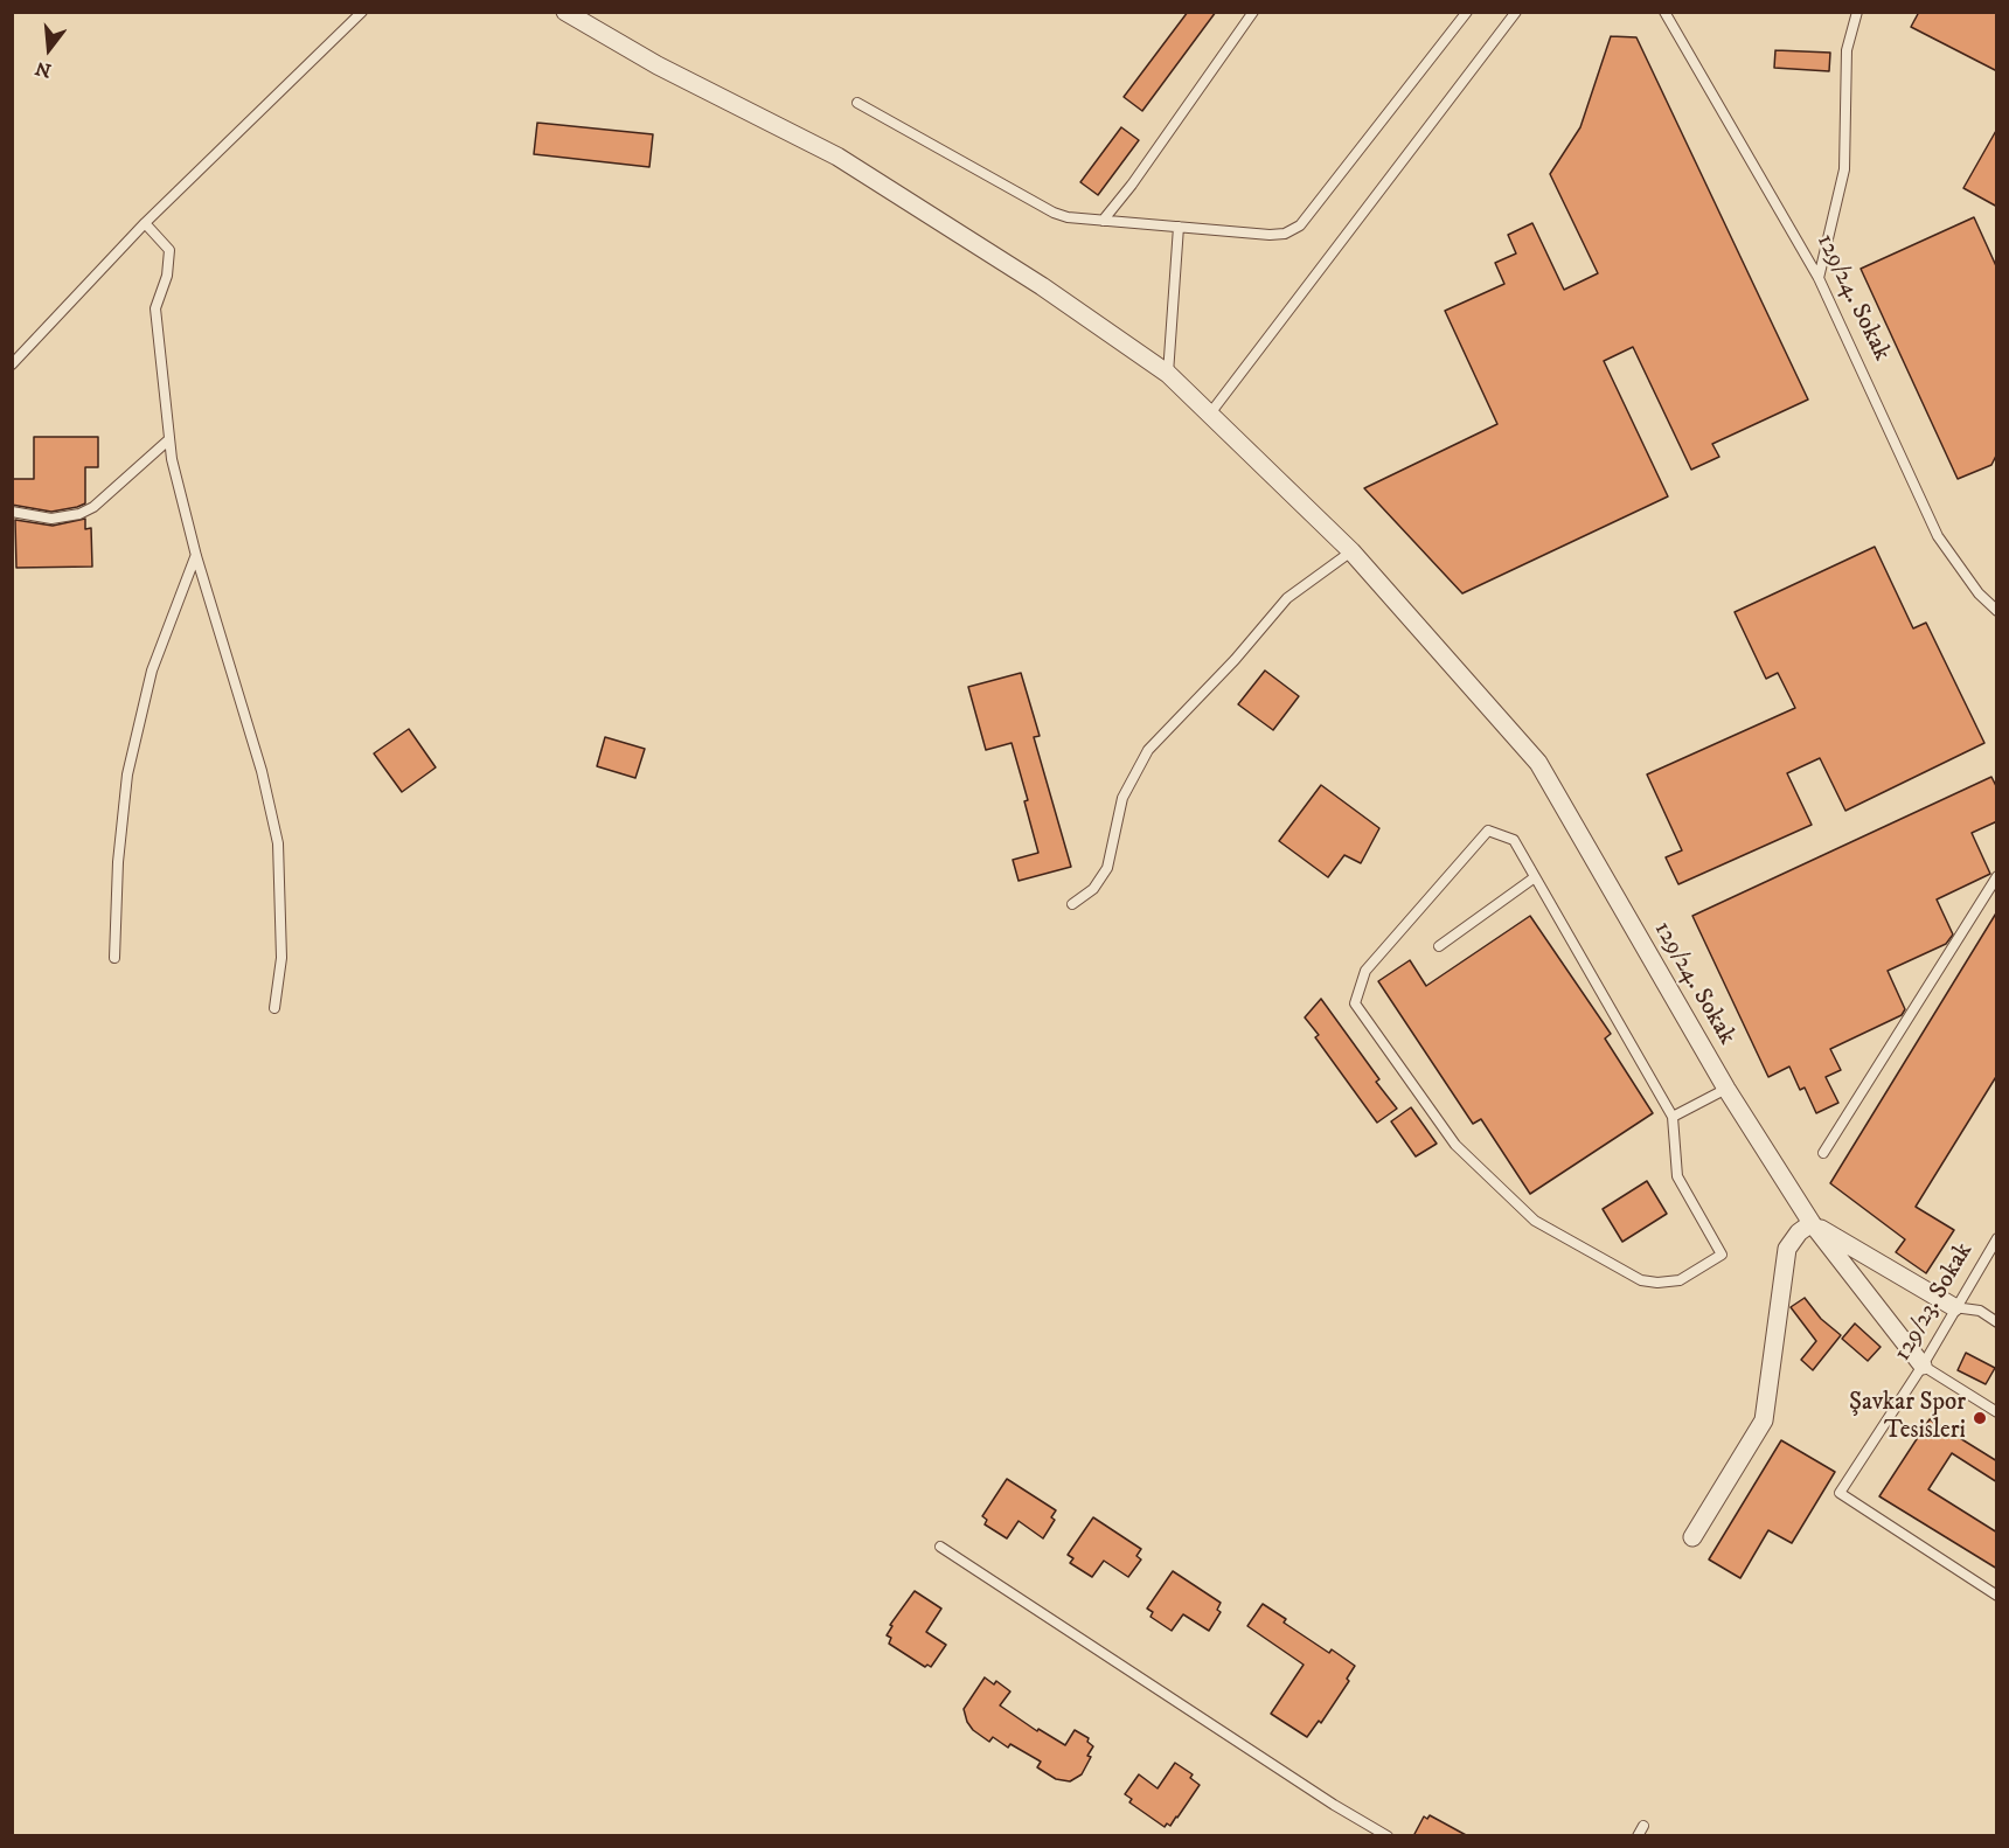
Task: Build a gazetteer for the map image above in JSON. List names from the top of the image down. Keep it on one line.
{"streets":{"street":["129/24. Sokak"],"lane":["129/23. Sokak"]},"crossings":[["129/24. Sokak","129/23. Sokak"]],"places":["Şavkar Spor Tesisleri"],"north":"bottom"}
